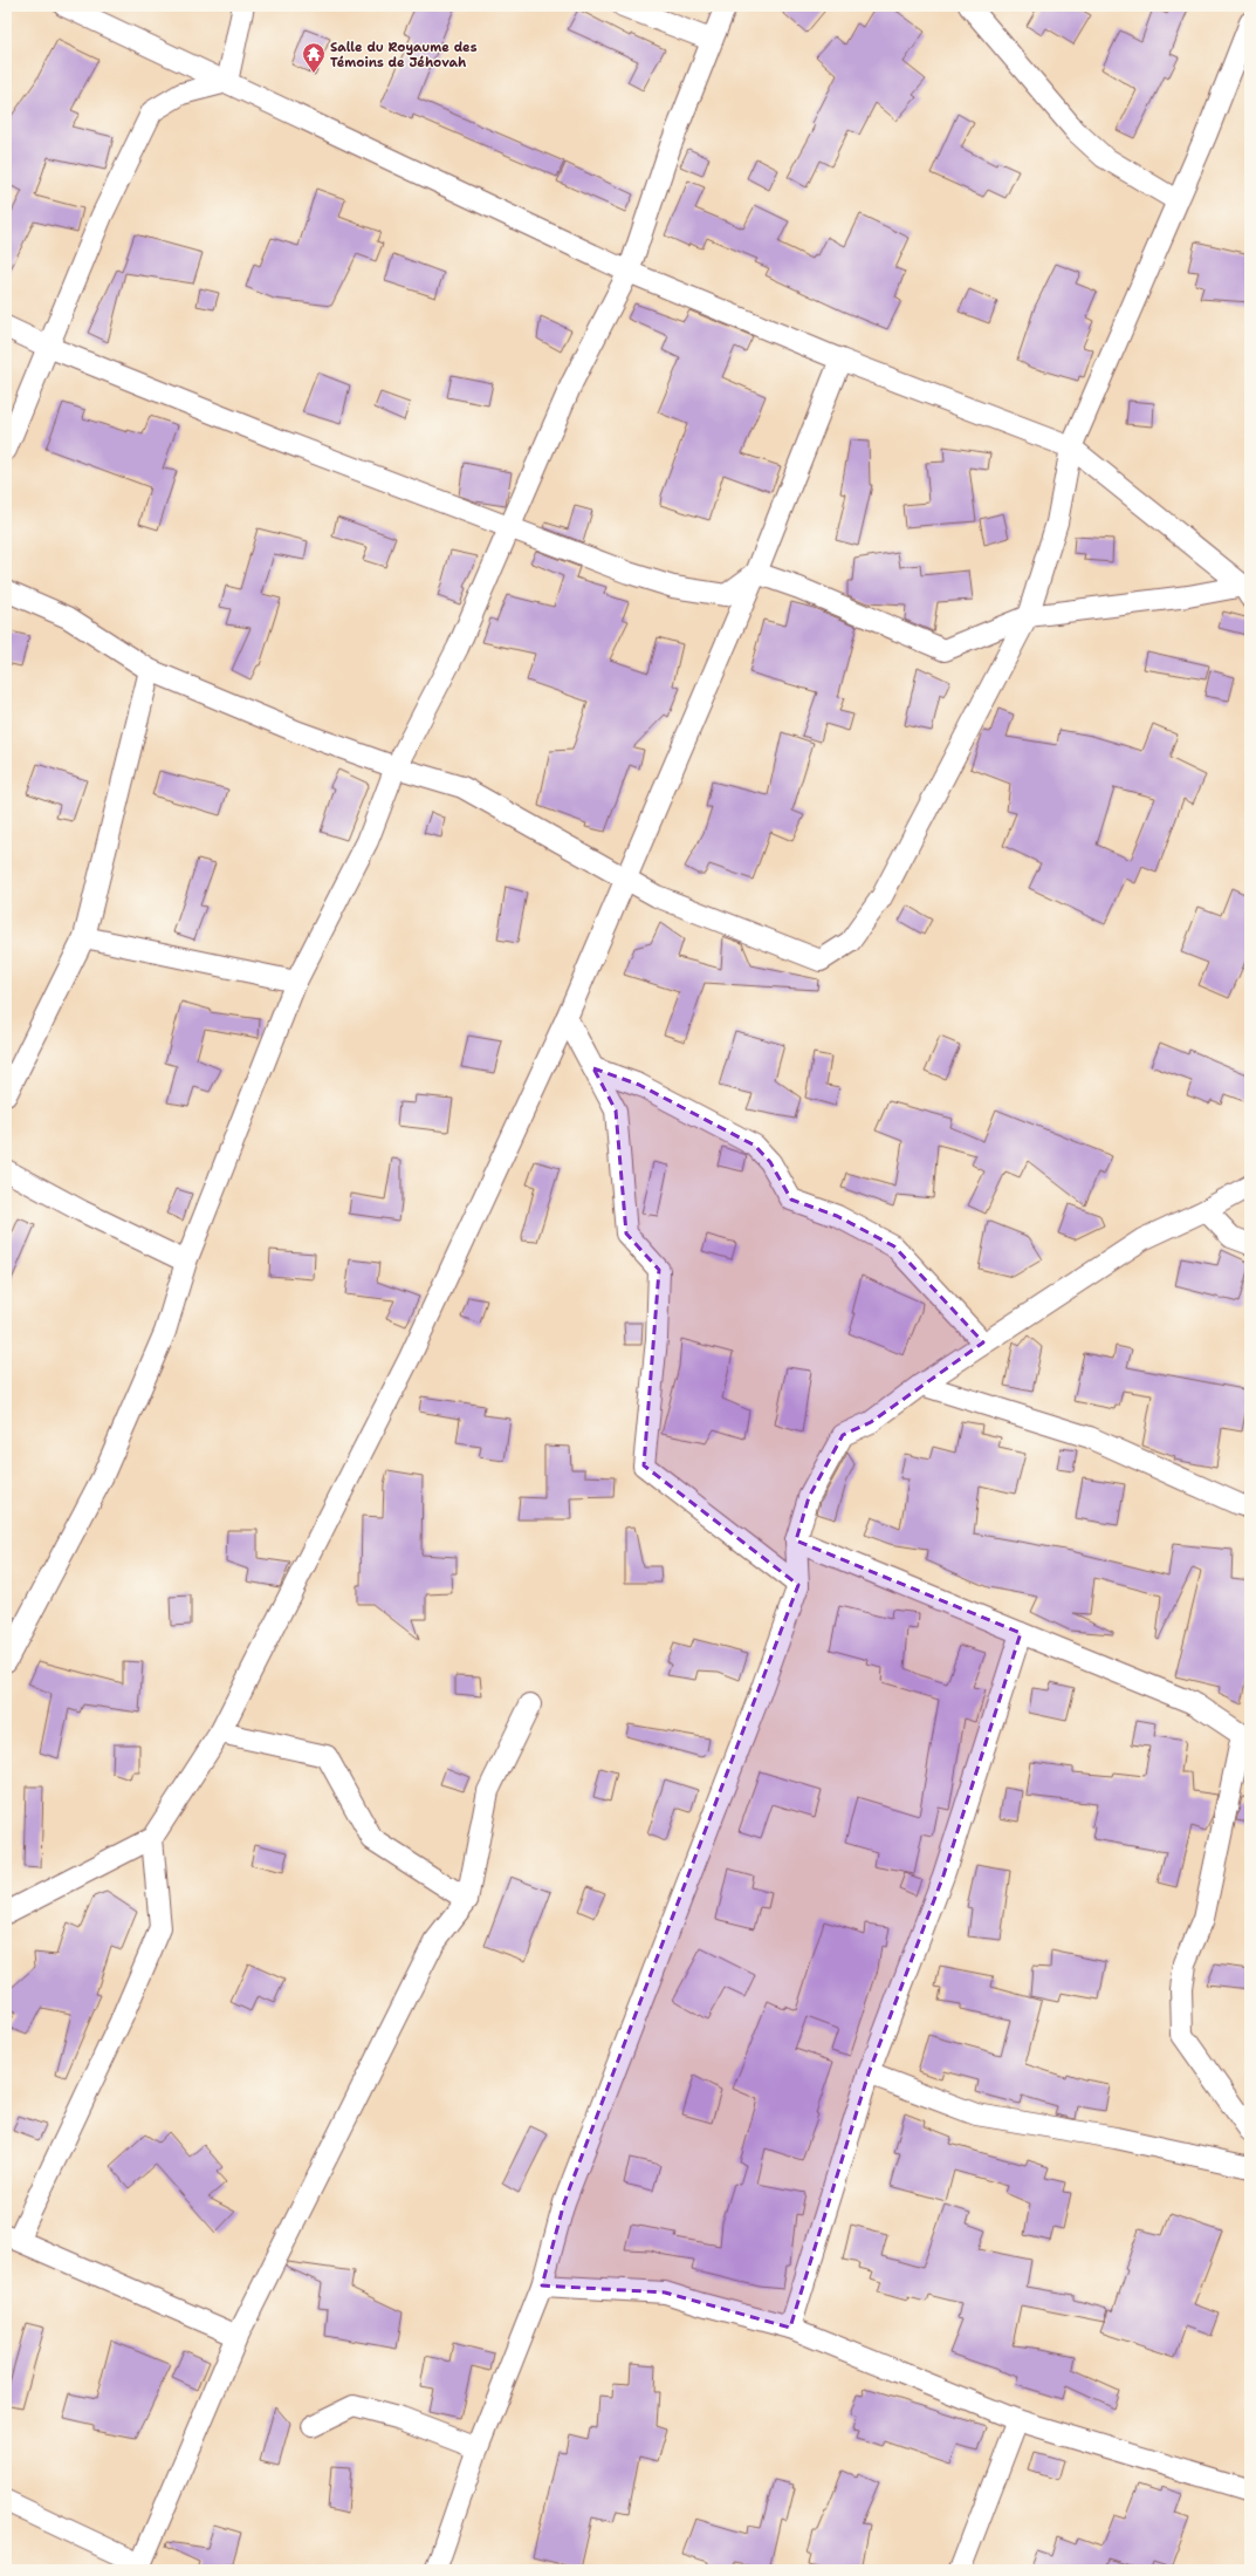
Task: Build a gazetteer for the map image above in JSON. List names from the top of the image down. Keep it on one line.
{"places":{"temple":["Salle du Royaume des Témoins de Jéhovah"]}}
